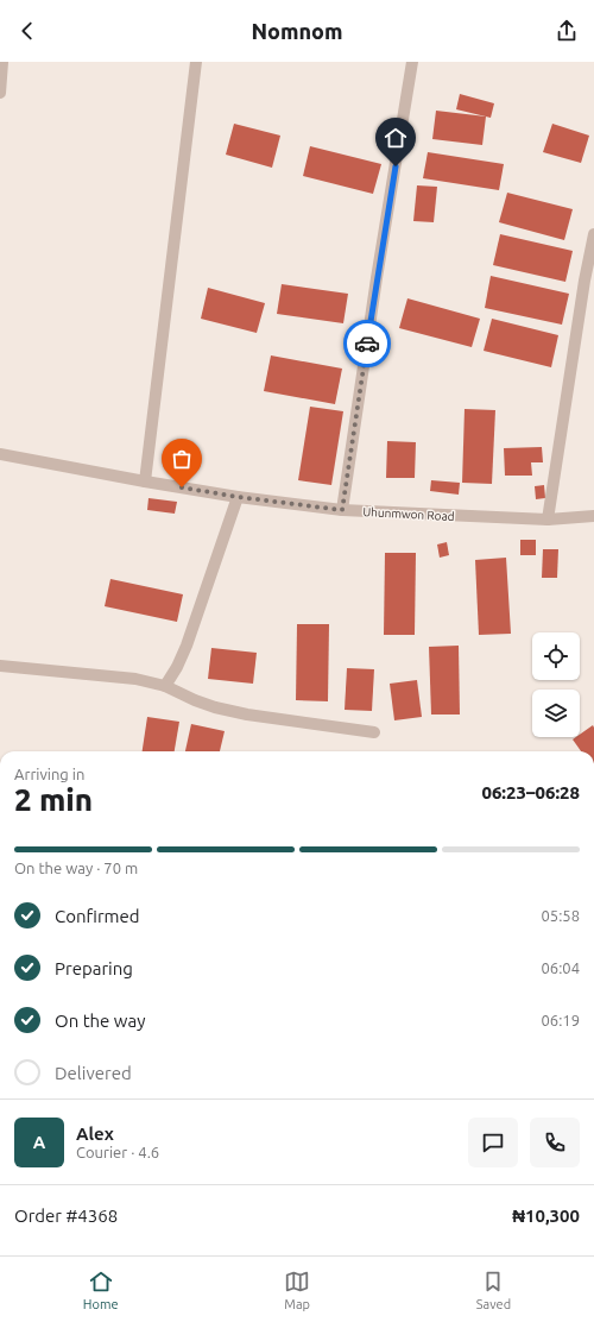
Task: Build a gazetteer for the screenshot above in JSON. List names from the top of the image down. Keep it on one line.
{"streets":{"street":["Uhunmwon Road"]},"page":{"header":"Nomnom","heading":["2 min","Arriving in","06:23–06:28"],"panel":["Alex","Courier · 4.6","Order #4368","₦10,300"],"bar":"On the way · 70 m","list":[["Confirmed","05:58"],["Preparing","06:04"],["On the way","06:19"],"Delivered"],"round":"A","tabs":["Home","Map","Saved"]}}
